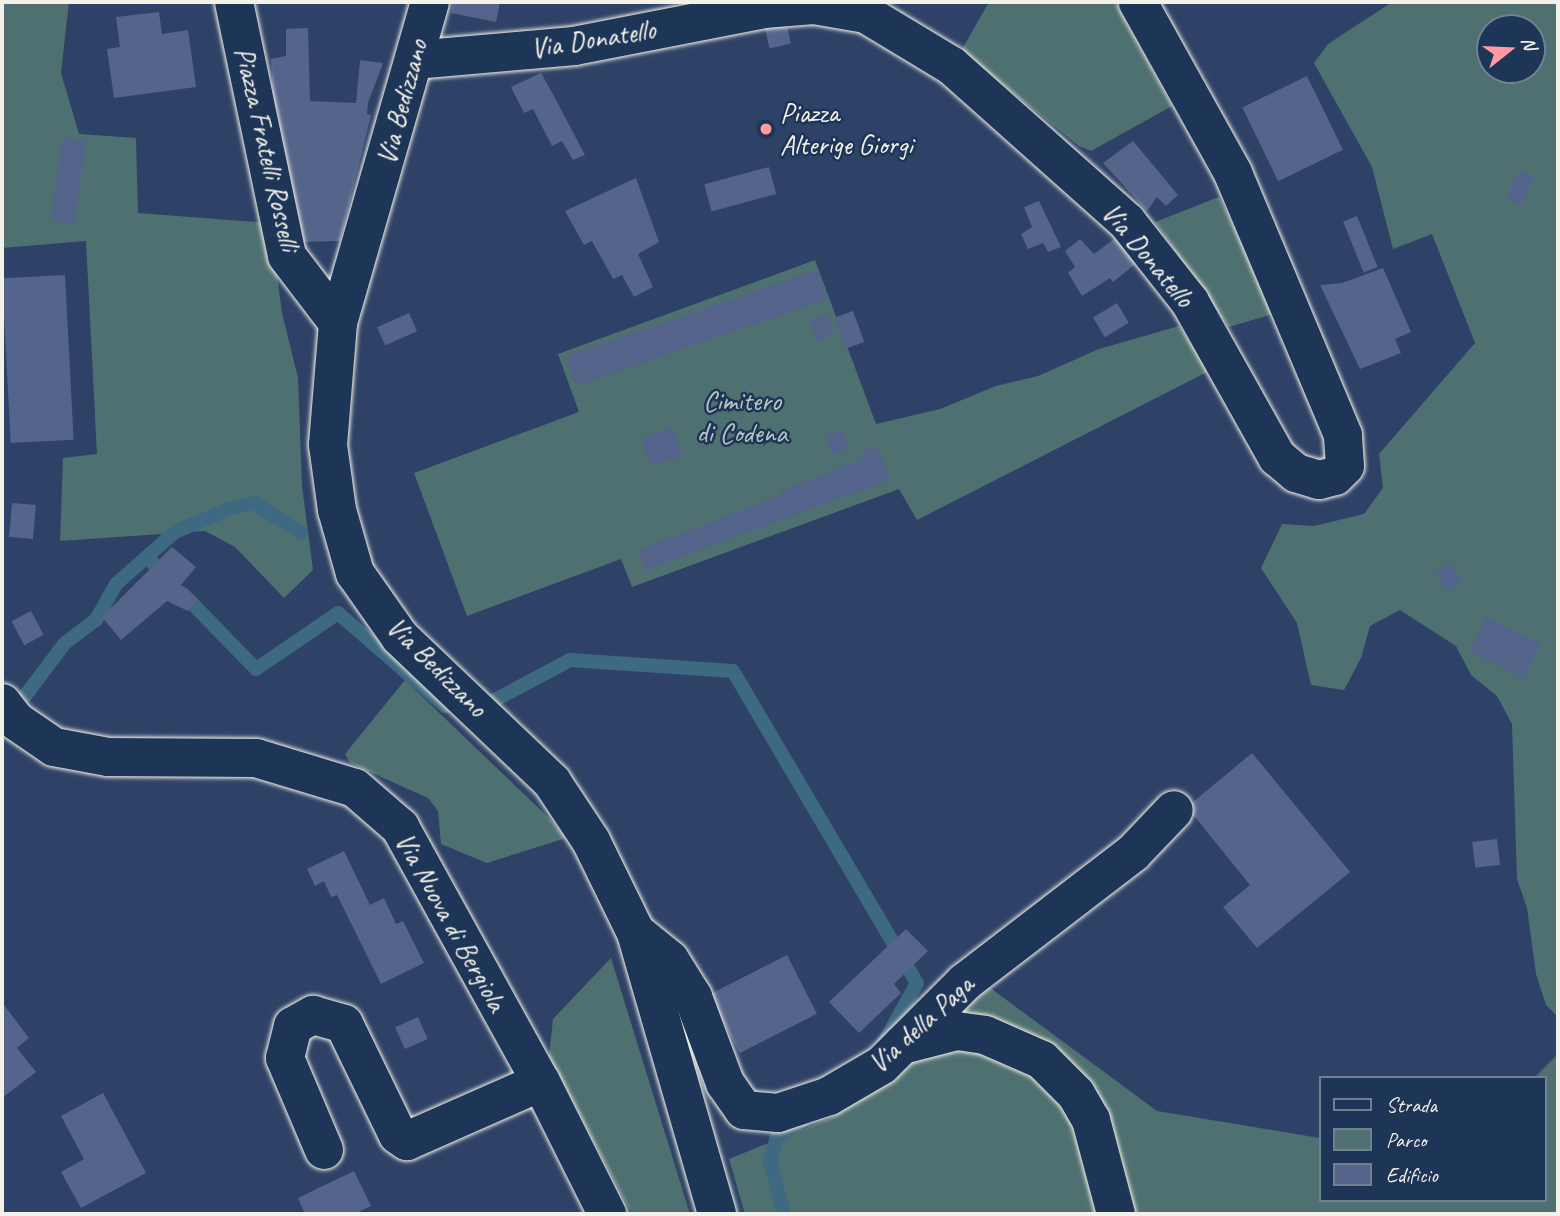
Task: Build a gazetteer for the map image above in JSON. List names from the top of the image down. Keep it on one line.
{"streets":{"street":["Via Donatello","Via Bedizzano","Piazza Fratelli Rosselli","Via Nuova di Bergiola","Via della Paga"]},"crossings":[["Via Donatello","Via Bedizzano"],["Via Bedizzano","Piazza Fratelli Rosselli"],["Via Bedizzano","Via della Paga"]],"parks":["Cimitero di Codena"],"places":["Piazza Alterige Giorgi"],"legend":["Strada","Parco","Edificio"],"north":"right"}
